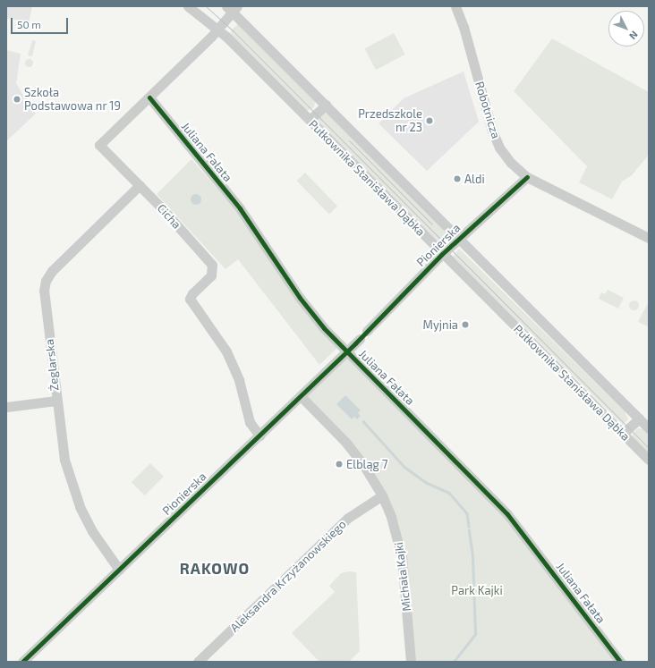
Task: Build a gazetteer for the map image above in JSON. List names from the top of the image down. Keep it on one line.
{"streets":{"street":["Robotnicza","Juliana Fałata","Pułkownika Stanisława Dąbka","Cicha","Pionierska","Żeglarska","Aleksandra Krzyżanowskiego","Michała Kajki"]},"crossings":[["Robotnicza","Pionierska"],["Juliana Fałata","Cicha"],["Juliana Fałata","Pionierska"],["Pułkownika Stanisława Dąbka","Cicha"],["Pułkownika Stanisława Dąbka","Pionierska"],["Cicha","Pionierska"],["Cicha","Żeglarska"],["Pionierska","Żeglarska"],["Pionierska","Michała Kajki"],["Aleksandra Krzyżanowskiego","Michała Kajki"]],"districts":["RAKOWO"],"parks":["Park Kajki"],"places":["Szkoła Podstawowa nr 19","Przedszkole nr 23","Aldi","Myjnia","Elbląg 7"],"scale_bar":"50 m","north":"bottom right"}
